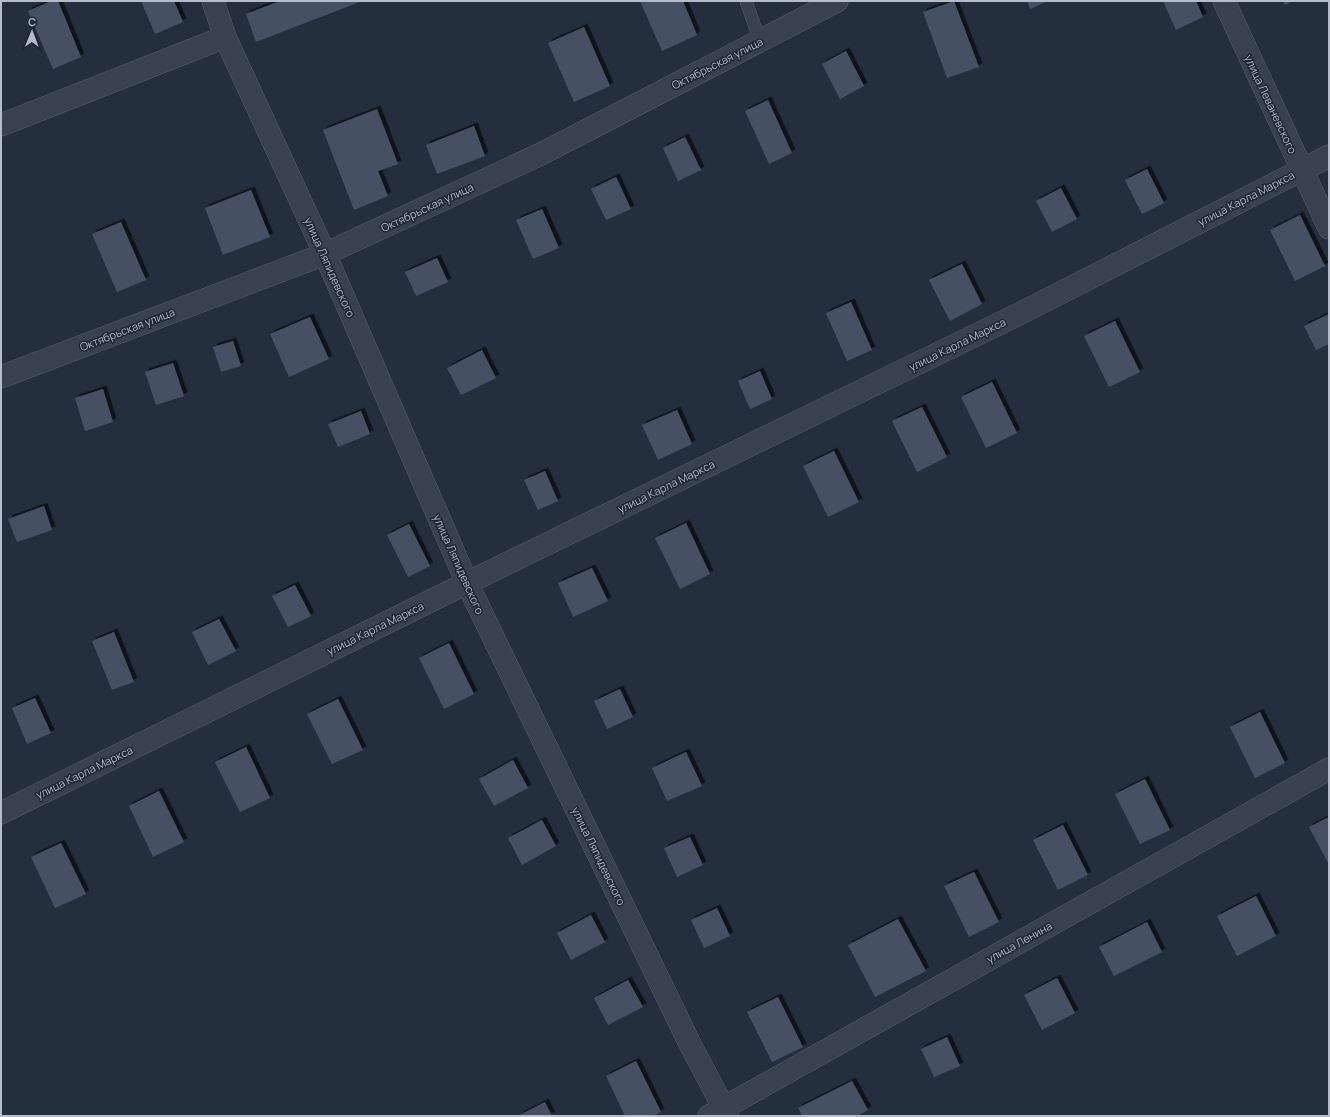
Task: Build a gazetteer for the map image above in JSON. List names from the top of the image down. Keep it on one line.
{"streets":{"street":["Октябрьская улица","улица Леваневского","улица Карла Маркса","улица Ляпидевского","улица Ленина"]},"crossings":[["Октябрьская улица","улица Ляпидевского"],["улица Леваневского","улица Карла Маркса"],["улица Карла Маркса","улица Ляпидевского"],["улица Ляпидевского","улица Ленина"]],"north":"top"}
